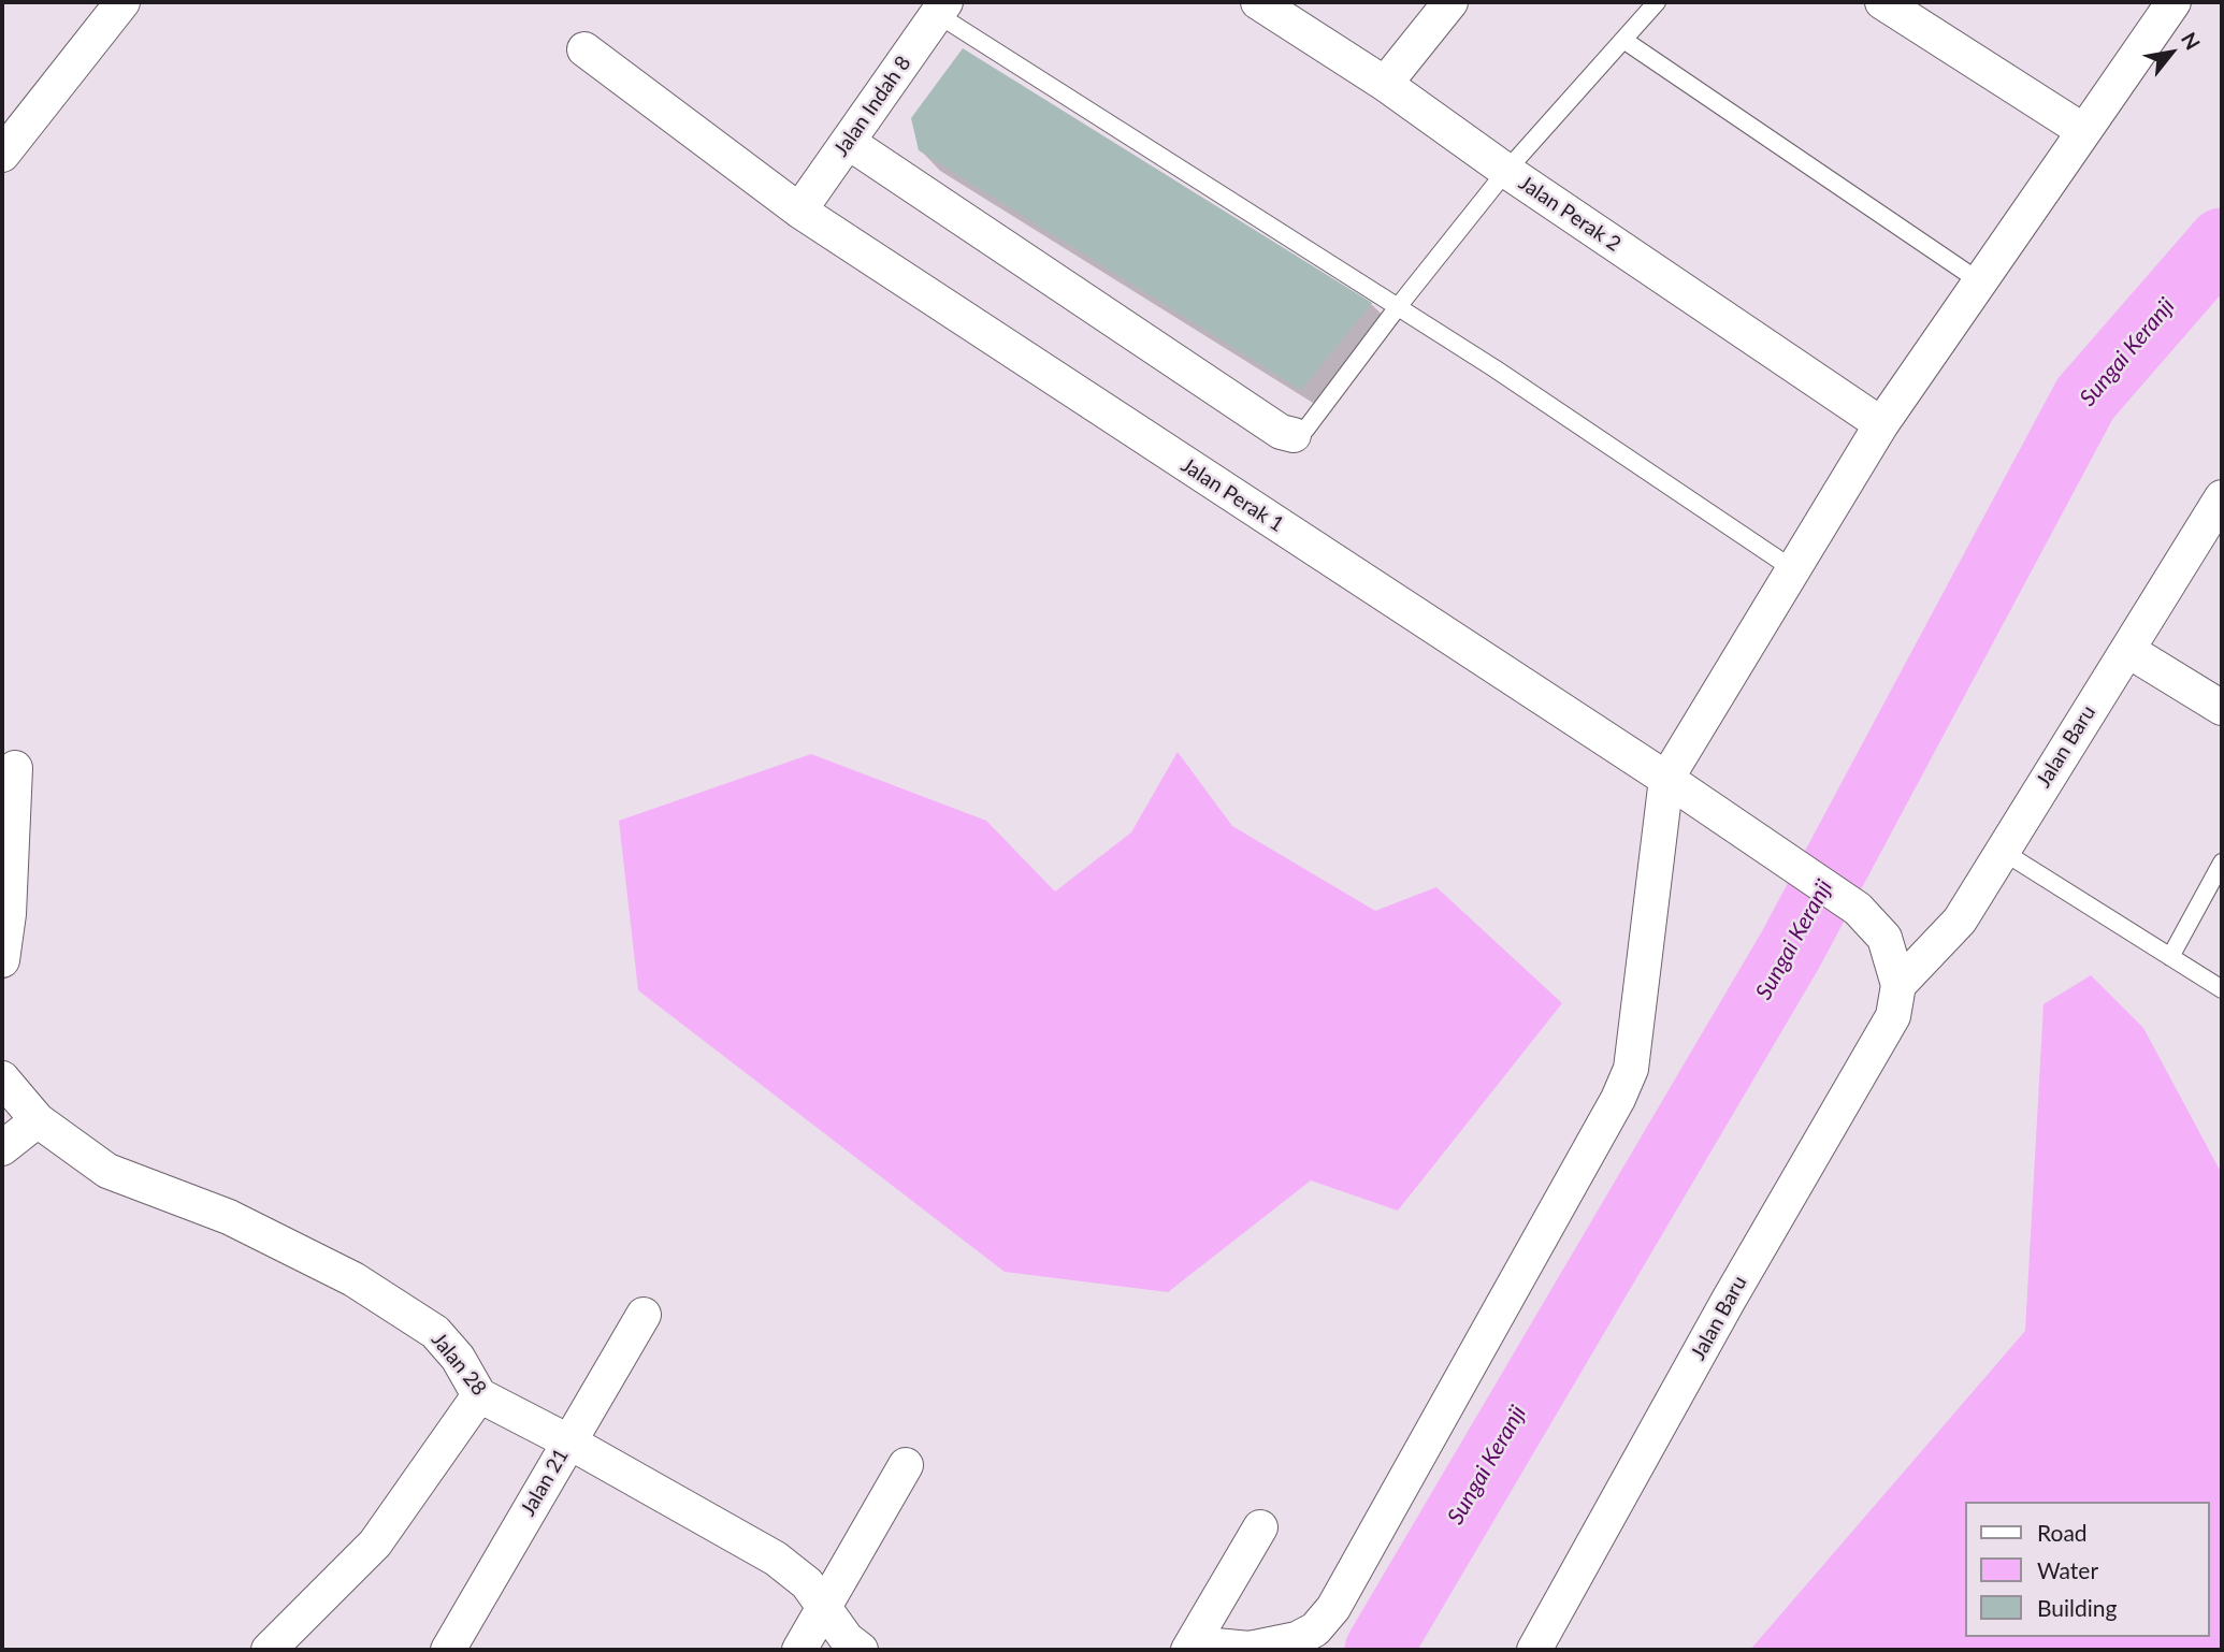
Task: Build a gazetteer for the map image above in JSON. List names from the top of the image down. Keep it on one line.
{"streets":{"street":["Jalan Indah 8","Jalan Perak 2","Jalan Perak 1","Jalan Baru","Jalan 28","Jalan 21"]},"crossings":[["Jalan Indah 8","Jalan Perak 1"],["Jalan Perak 1","Jalan Baru"],["Jalan 28","Jalan 21"]],"water":["Sungai Keranji"],"legend":["Road","Water","Building"],"north":"top right"}
